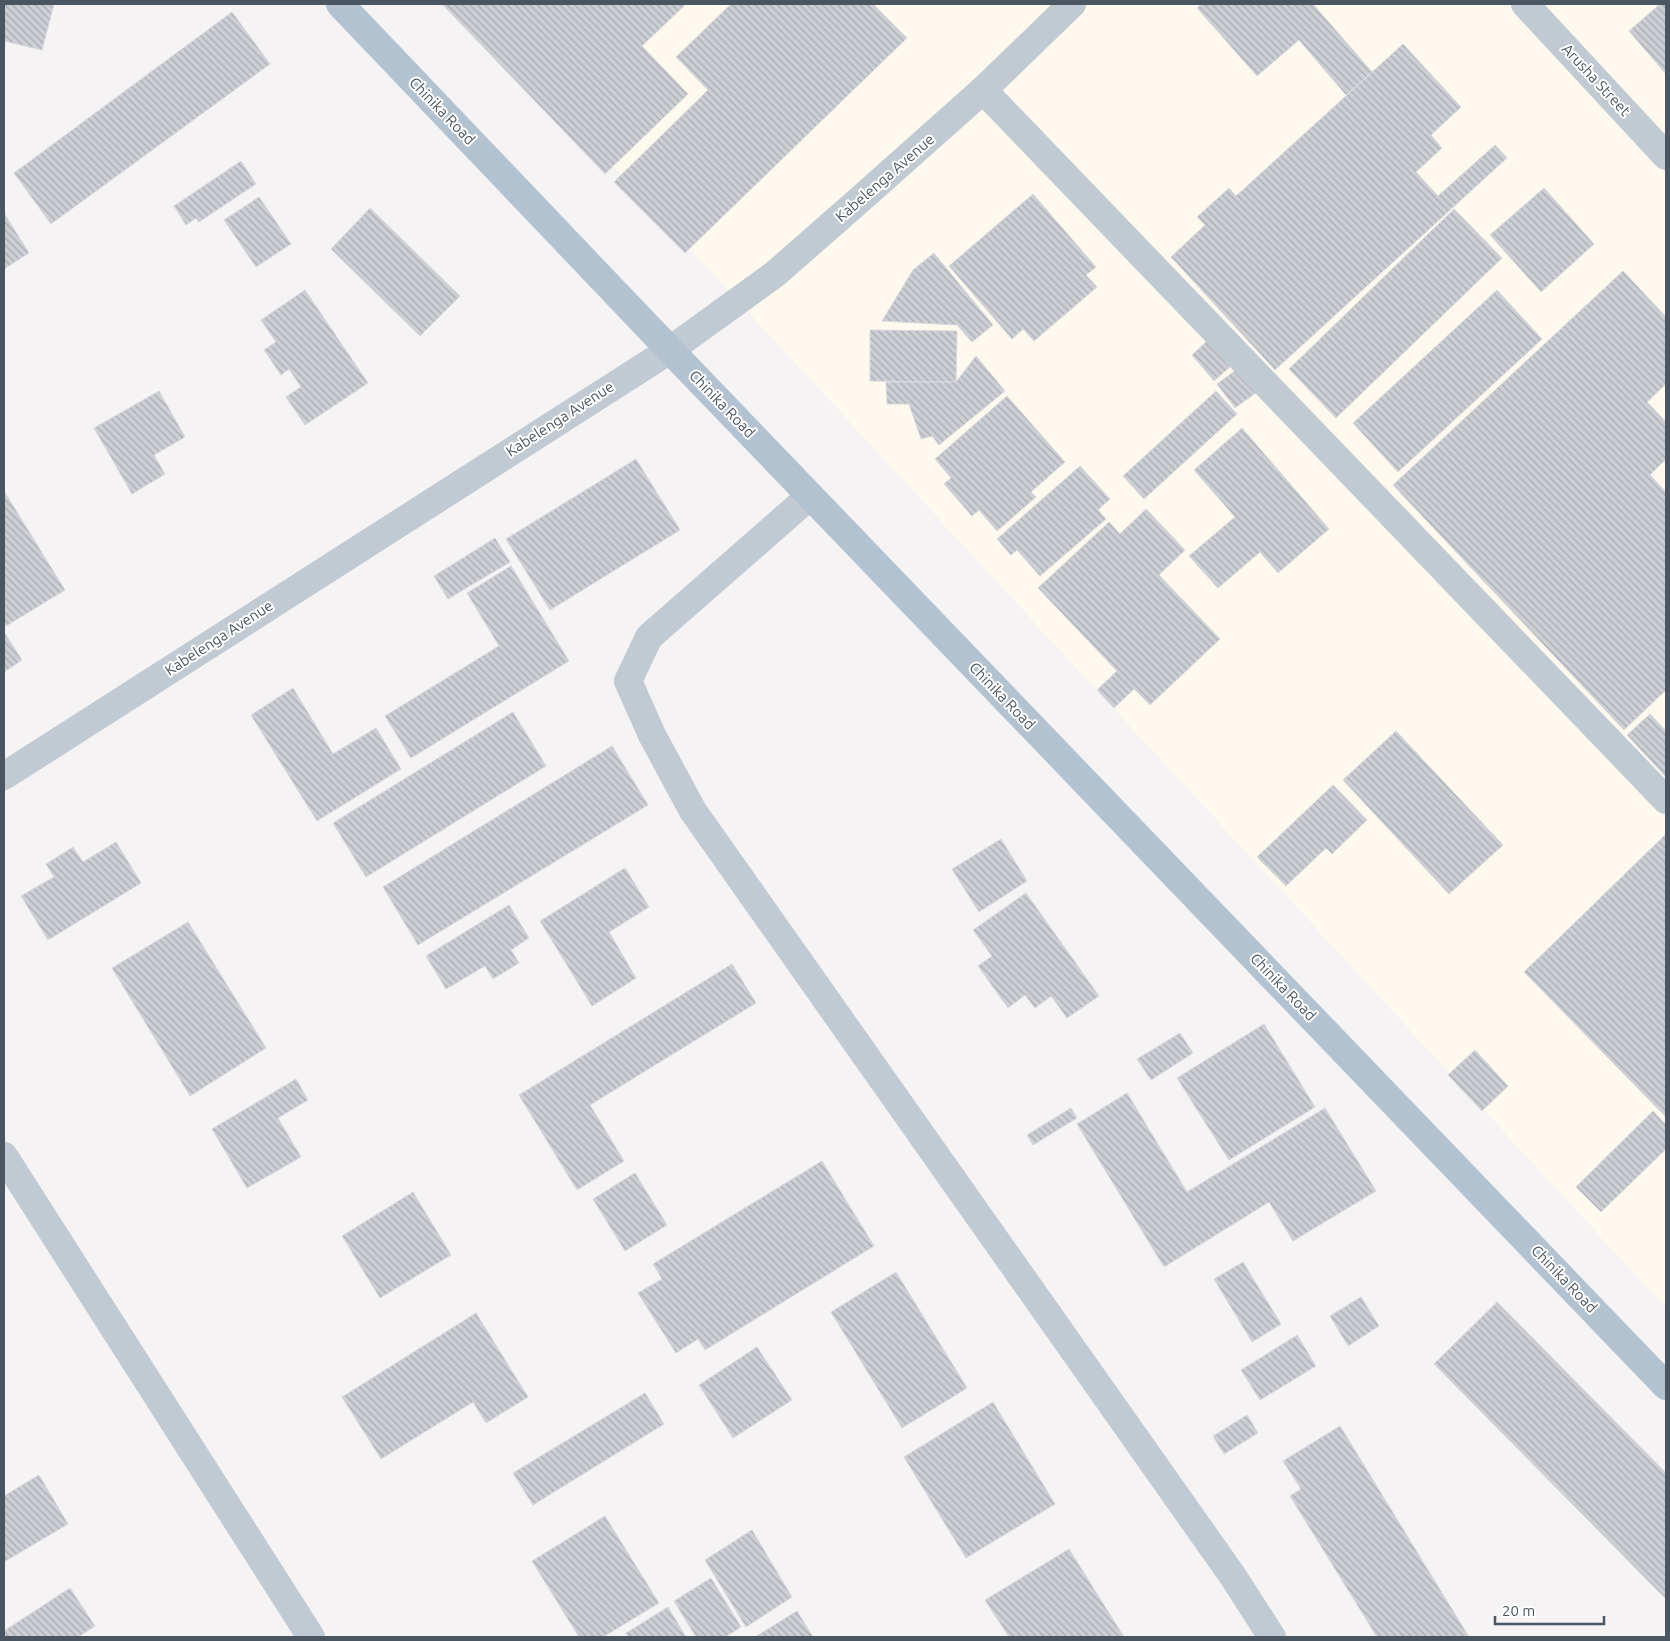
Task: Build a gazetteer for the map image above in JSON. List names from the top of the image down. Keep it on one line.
{"streets":{"main road":["Chinika Road"],"street":["Arusha Street","Kabelenga Avenue"]},"crossings":[["Chinika Road","Kabelenga Avenue"]],"scale_bar":"20 m"}
